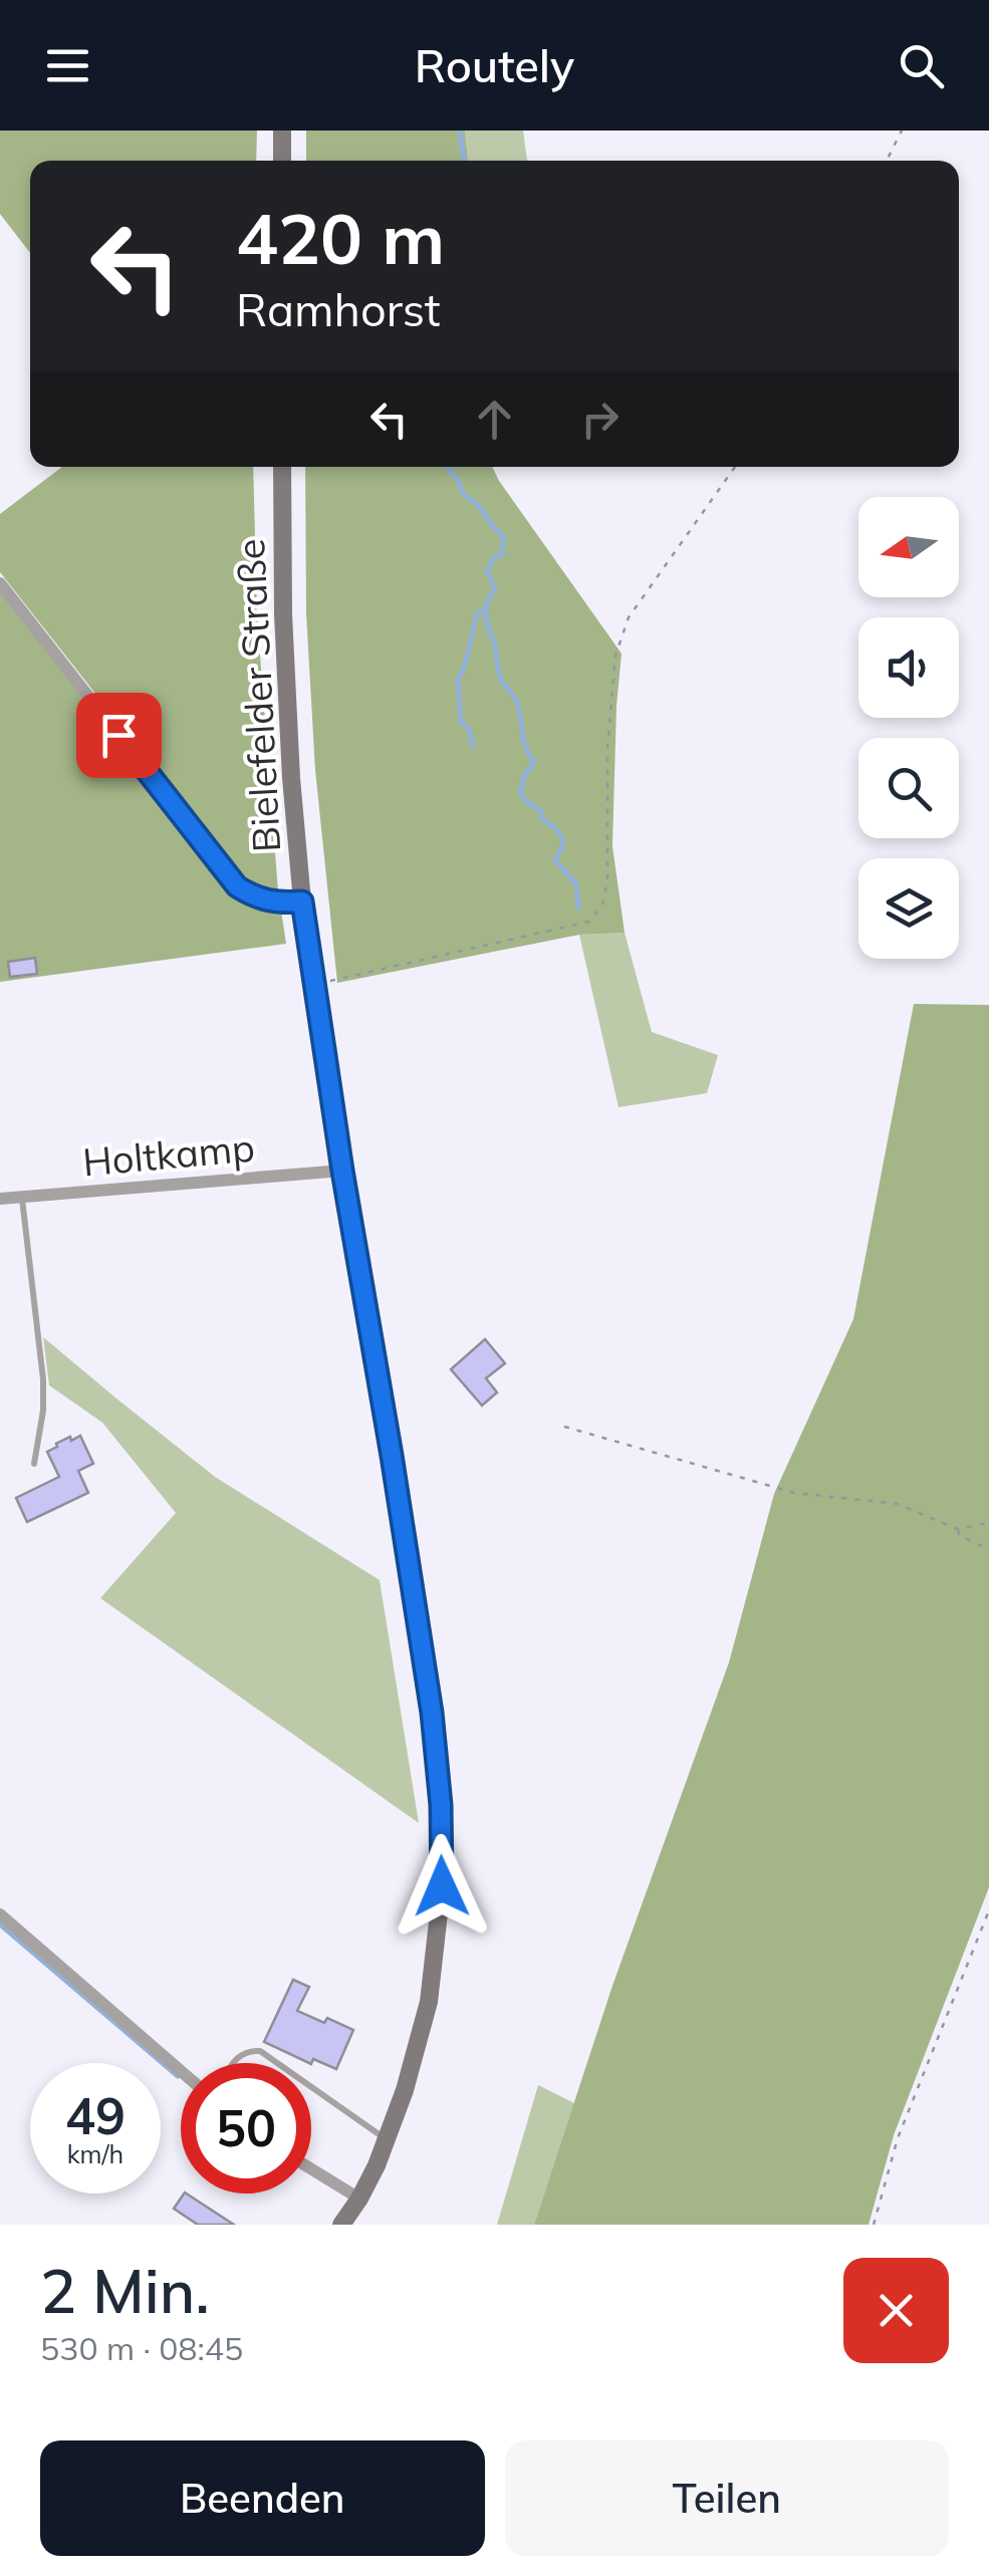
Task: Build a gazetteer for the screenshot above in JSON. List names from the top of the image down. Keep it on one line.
{"streets":{"main road":["Bielefelder Straße"],"street":["Holtkamp"]},"crossings":[["Bielefelder Straße","Holtkamp"]],"north":"left","page":{"header":"Routely","turn":["420 m","Ramhorst"],"speed":"49 km/h","limit":"50","heading":["2 Min.","530 m · 08:45"],"buttons":["Beenden","Teilen"]}}
